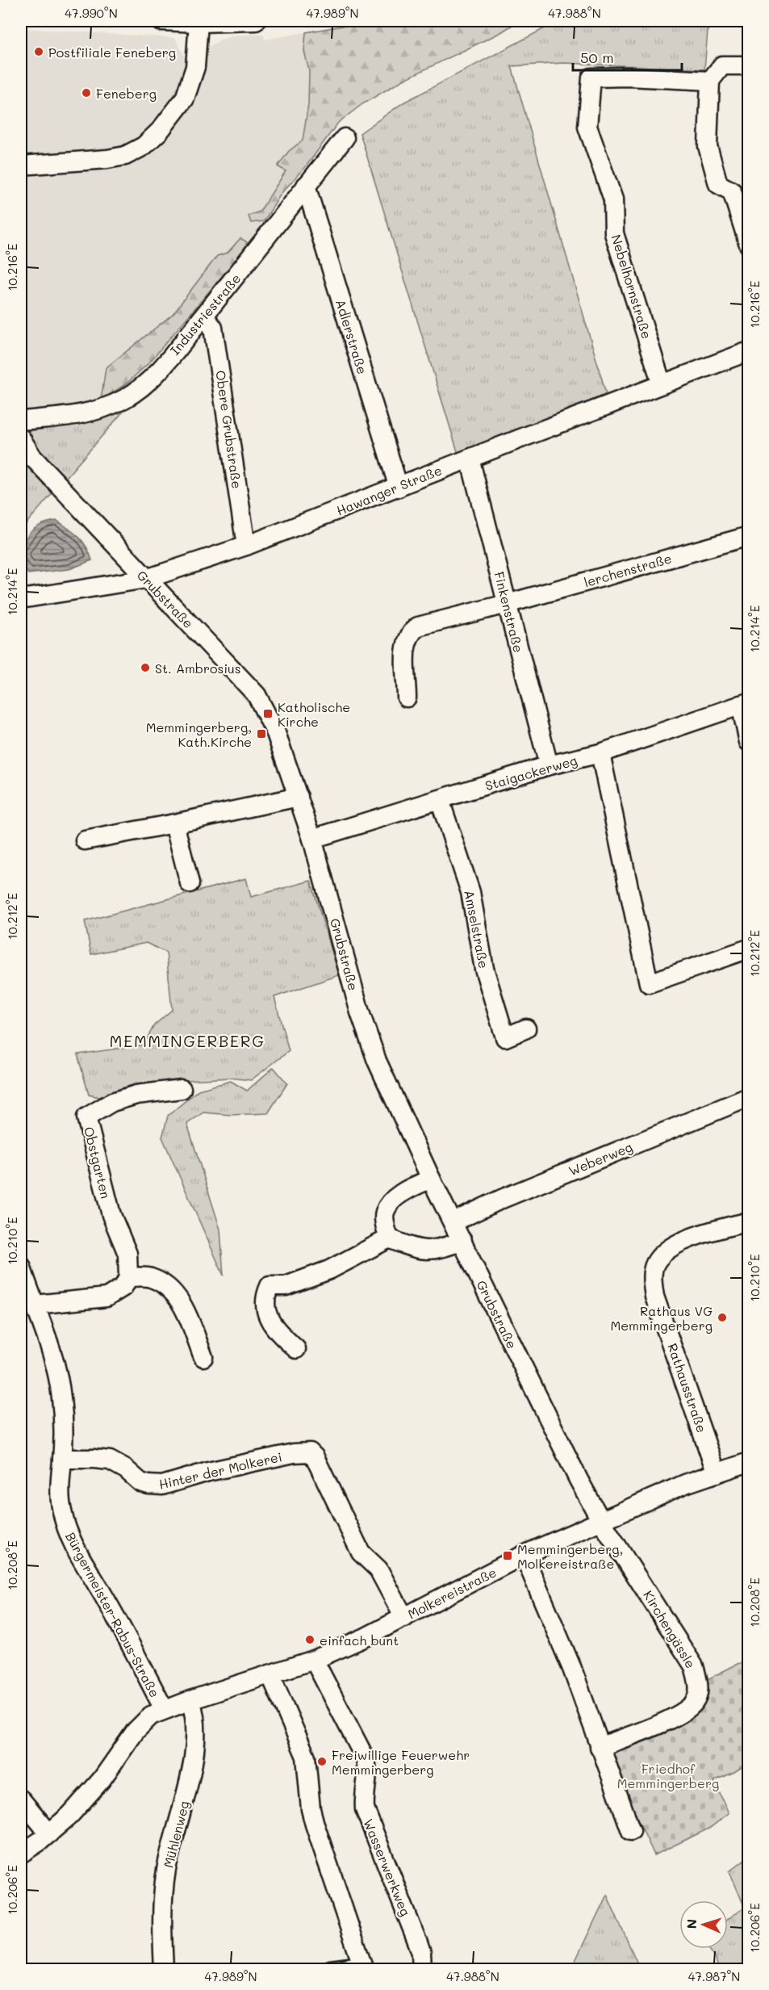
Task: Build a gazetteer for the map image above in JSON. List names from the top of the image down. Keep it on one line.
{"streets":{"street":["Nebelhornstraße","Industriestraße","Adlerstraße","Obere Grubstraße","Hawanger Straße","lerchenstraße","Grubstraße","Finkenstraße","Staigackerweg","Amselstraße","Weberweg","Obstgarten","Rathausstraße","Hinter der Molkerei","Molkereistraße","Bürgermeister-Rabus-Straße","Kirchengässle","Mühlenweg","Wasserwerkweg"]},"crossings":[["Nebelhornstraße","Hawanger Straße"],["Industriestraße","Adlerstraße"],["Industriestraße","Obere Grubstraße"],["Adlerstraße","Hawanger Straße"],["Obere Grubstraße","Hawanger Straße"],["Hawanger Straße","Grubstraße"],["Hawanger Straße","Finkenstraße"],["lerchenstraße","Finkenstraße"],["Grubstraße","Staigackerweg"],["Grubstraße","Weberweg"],["Grubstraße","Molkereistraße"],["Grubstraße","Kirchengässle"],["Finkenstraße","Staigackerweg"],["Staigackerweg","Amselstraße"],["Rathausstraße","Molkereistraße"],["Hinter der Molkerei","Molkereistraße"],["Hinter der Molkerei","Bürgermeister-Rabus-Straße"],["Molkereistraße","Bürgermeister-Rabus-Straße"],["Molkereistraße","Kirchengässle"],["Molkereistraße","Mühlenweg"],["Molkereistraße","Wasserwerkweg"]],"districts":["MEMMINGERBERG"],"parks":["Friedhof Memmingerberg"],"places":{"other":["Postfiliale Feneberg","Feneberg","St. Ambrosius","Rathaus VG Memmingerberg","einfach bunt","Freiwillige Feuerwehr Memmingerberg"],"transit":["Katholische Kirche","Memmingerberg, Kath.Kirche","Memmingerberg, Molkereistraße"]},"scale_bar":"50 m","north":"left","coordinates":["47.990°N","47.989°N","47.988°N","10.216°E","10.214°E","10.212°E","10.210°E","10.208°E","10.206°E","47.987°N"]}
